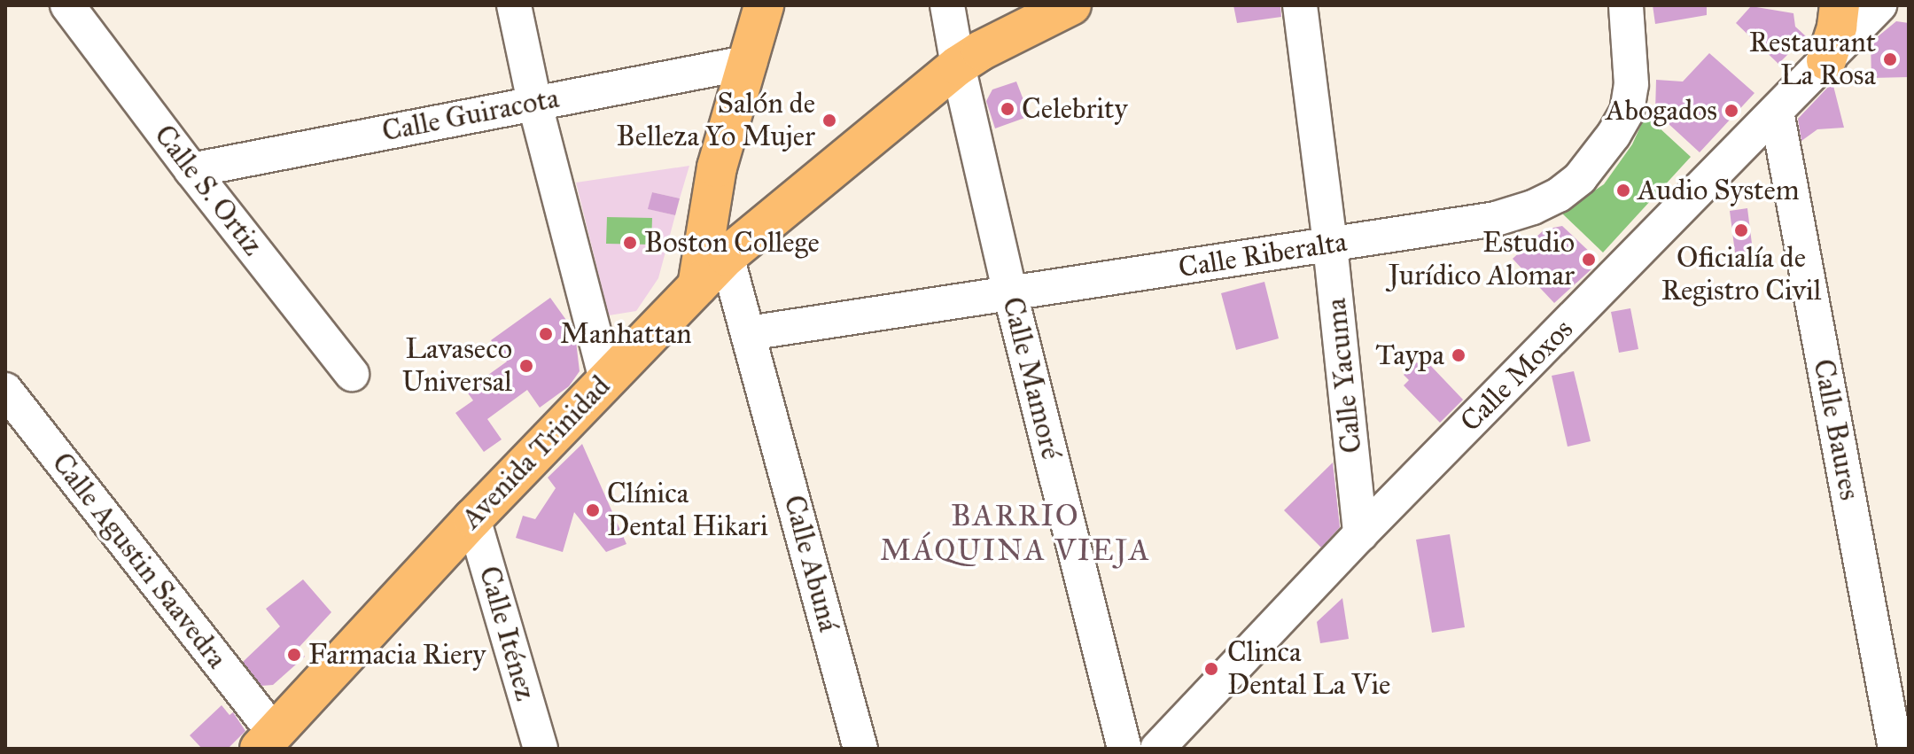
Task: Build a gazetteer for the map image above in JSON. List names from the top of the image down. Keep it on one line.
{"streets":{"main road":["Avenida Trinidad"],"street":["Calle Guiracota","Calle S. Ortiz","Calle Riberalta","Calle Yacuma","Calle Moxos","Calle Mamoré","Calle Baures","Calle Agustin Saavedra","Calle Abuná","Calle Iténez"]},"crossings":[["Calle Guiracota","Calle S. Ortiz"],["Calle Riberalta","Calle Yacuma"],["Calle Riberalta","Calle Mamoré"],["Calle Riberalta","Calle Abuná"],["Calle Yacuma","Calle Moxos"],["Calle Moxos","Calle Baures"],["Calle Mamoré","Avenida Trinidad"],["Avenida Trinidad","Calle Agustin Saavedra"],["Avenida Trinidad","Calle Abuná"],["Avenida Trinidad","Calle Iténez"]],"districts":["BARRIO MÁQUINA VIEJA"],"places":["Restaurant La Rosa","Celebrity","Abogados","Salón de Belleza Yo Mujer","Audio System","Oficialía de Registro Civil","Boston College","Estudio Jurídico Alomar","Manhattan","Taypa","Lavaseco Universal","Clínica Dental Hikari","Farmacia Riery","Clinca Dental La Vie"]}
